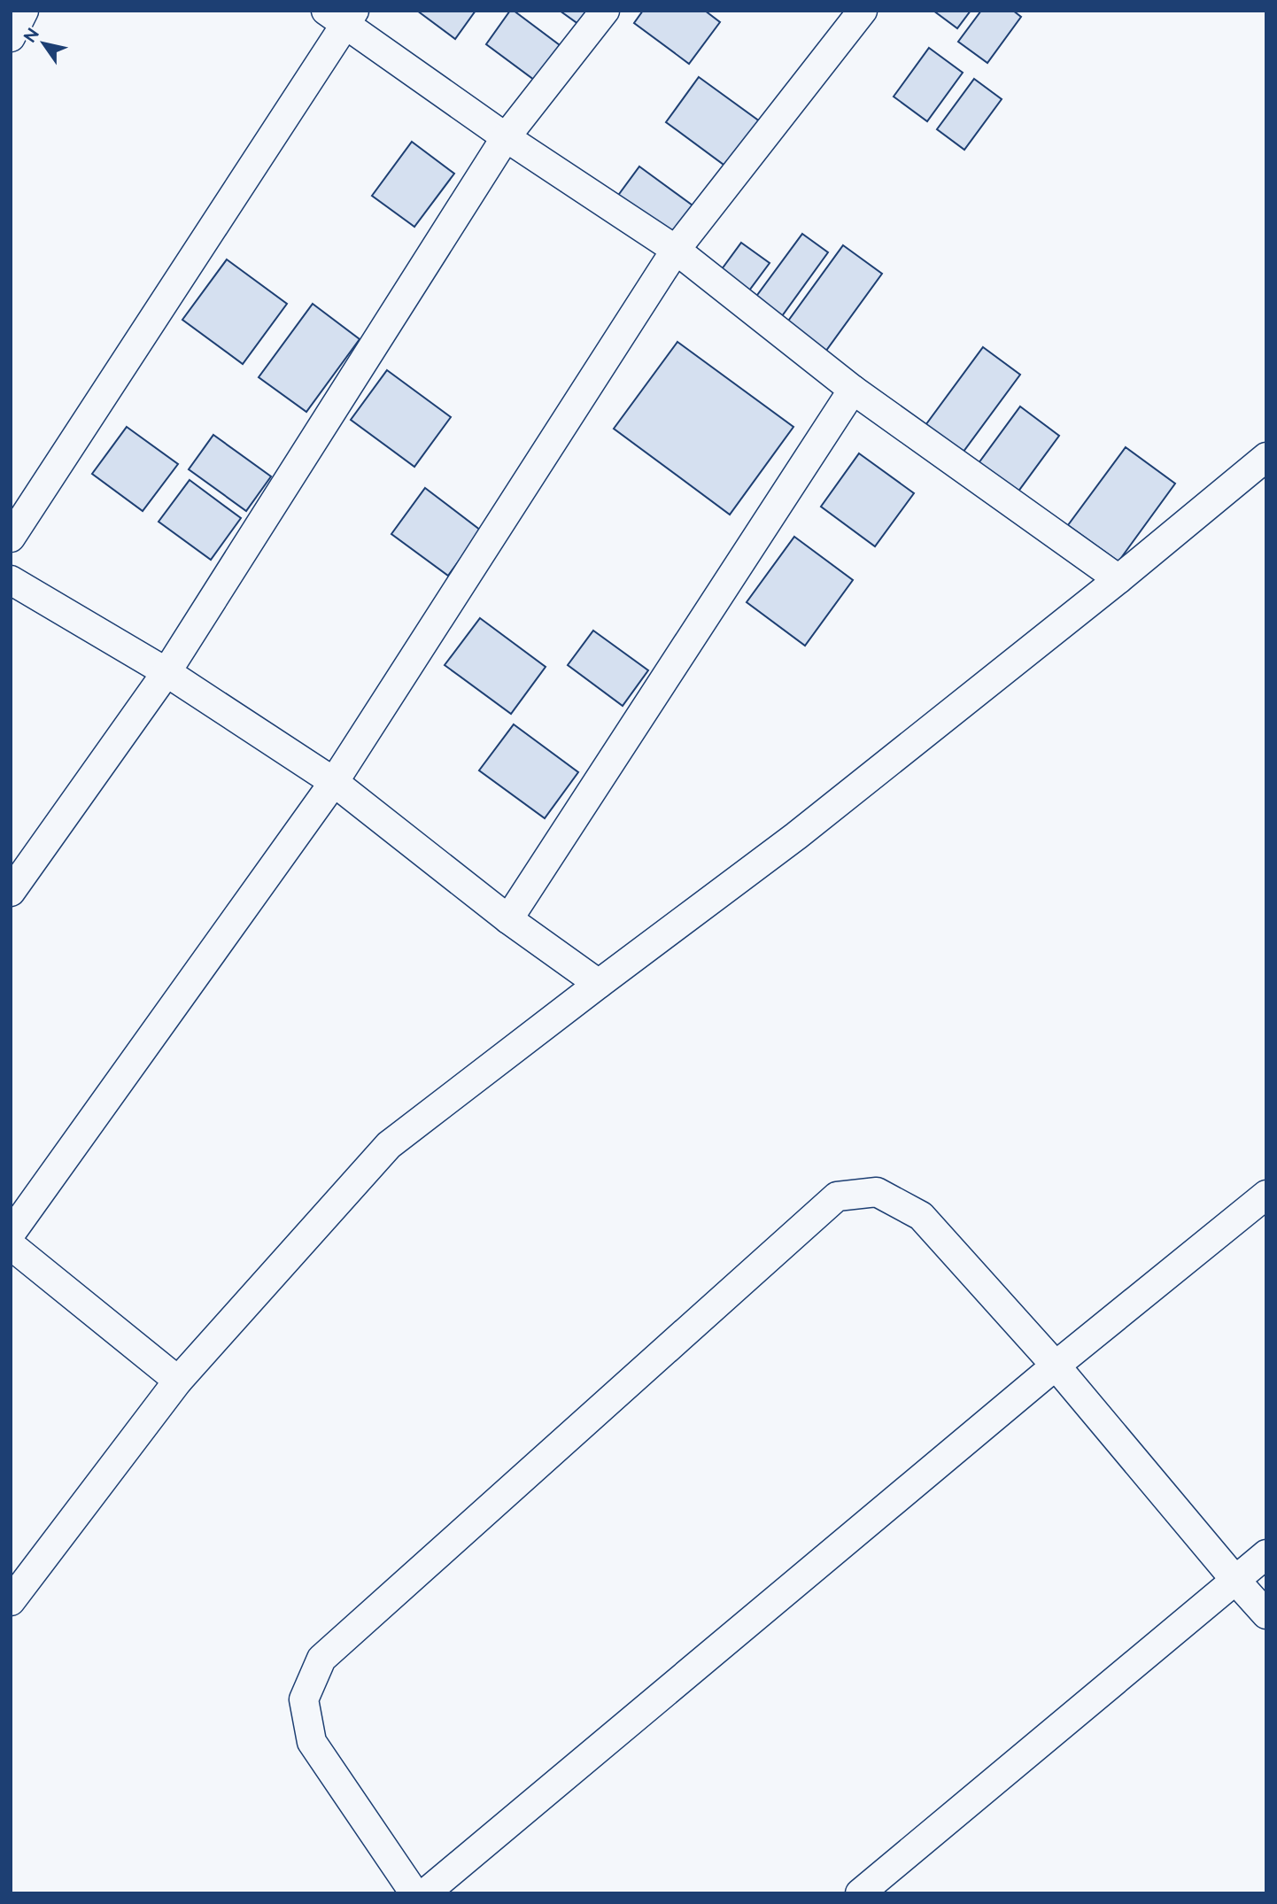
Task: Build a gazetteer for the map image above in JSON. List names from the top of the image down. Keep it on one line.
{"north":"top left"}
